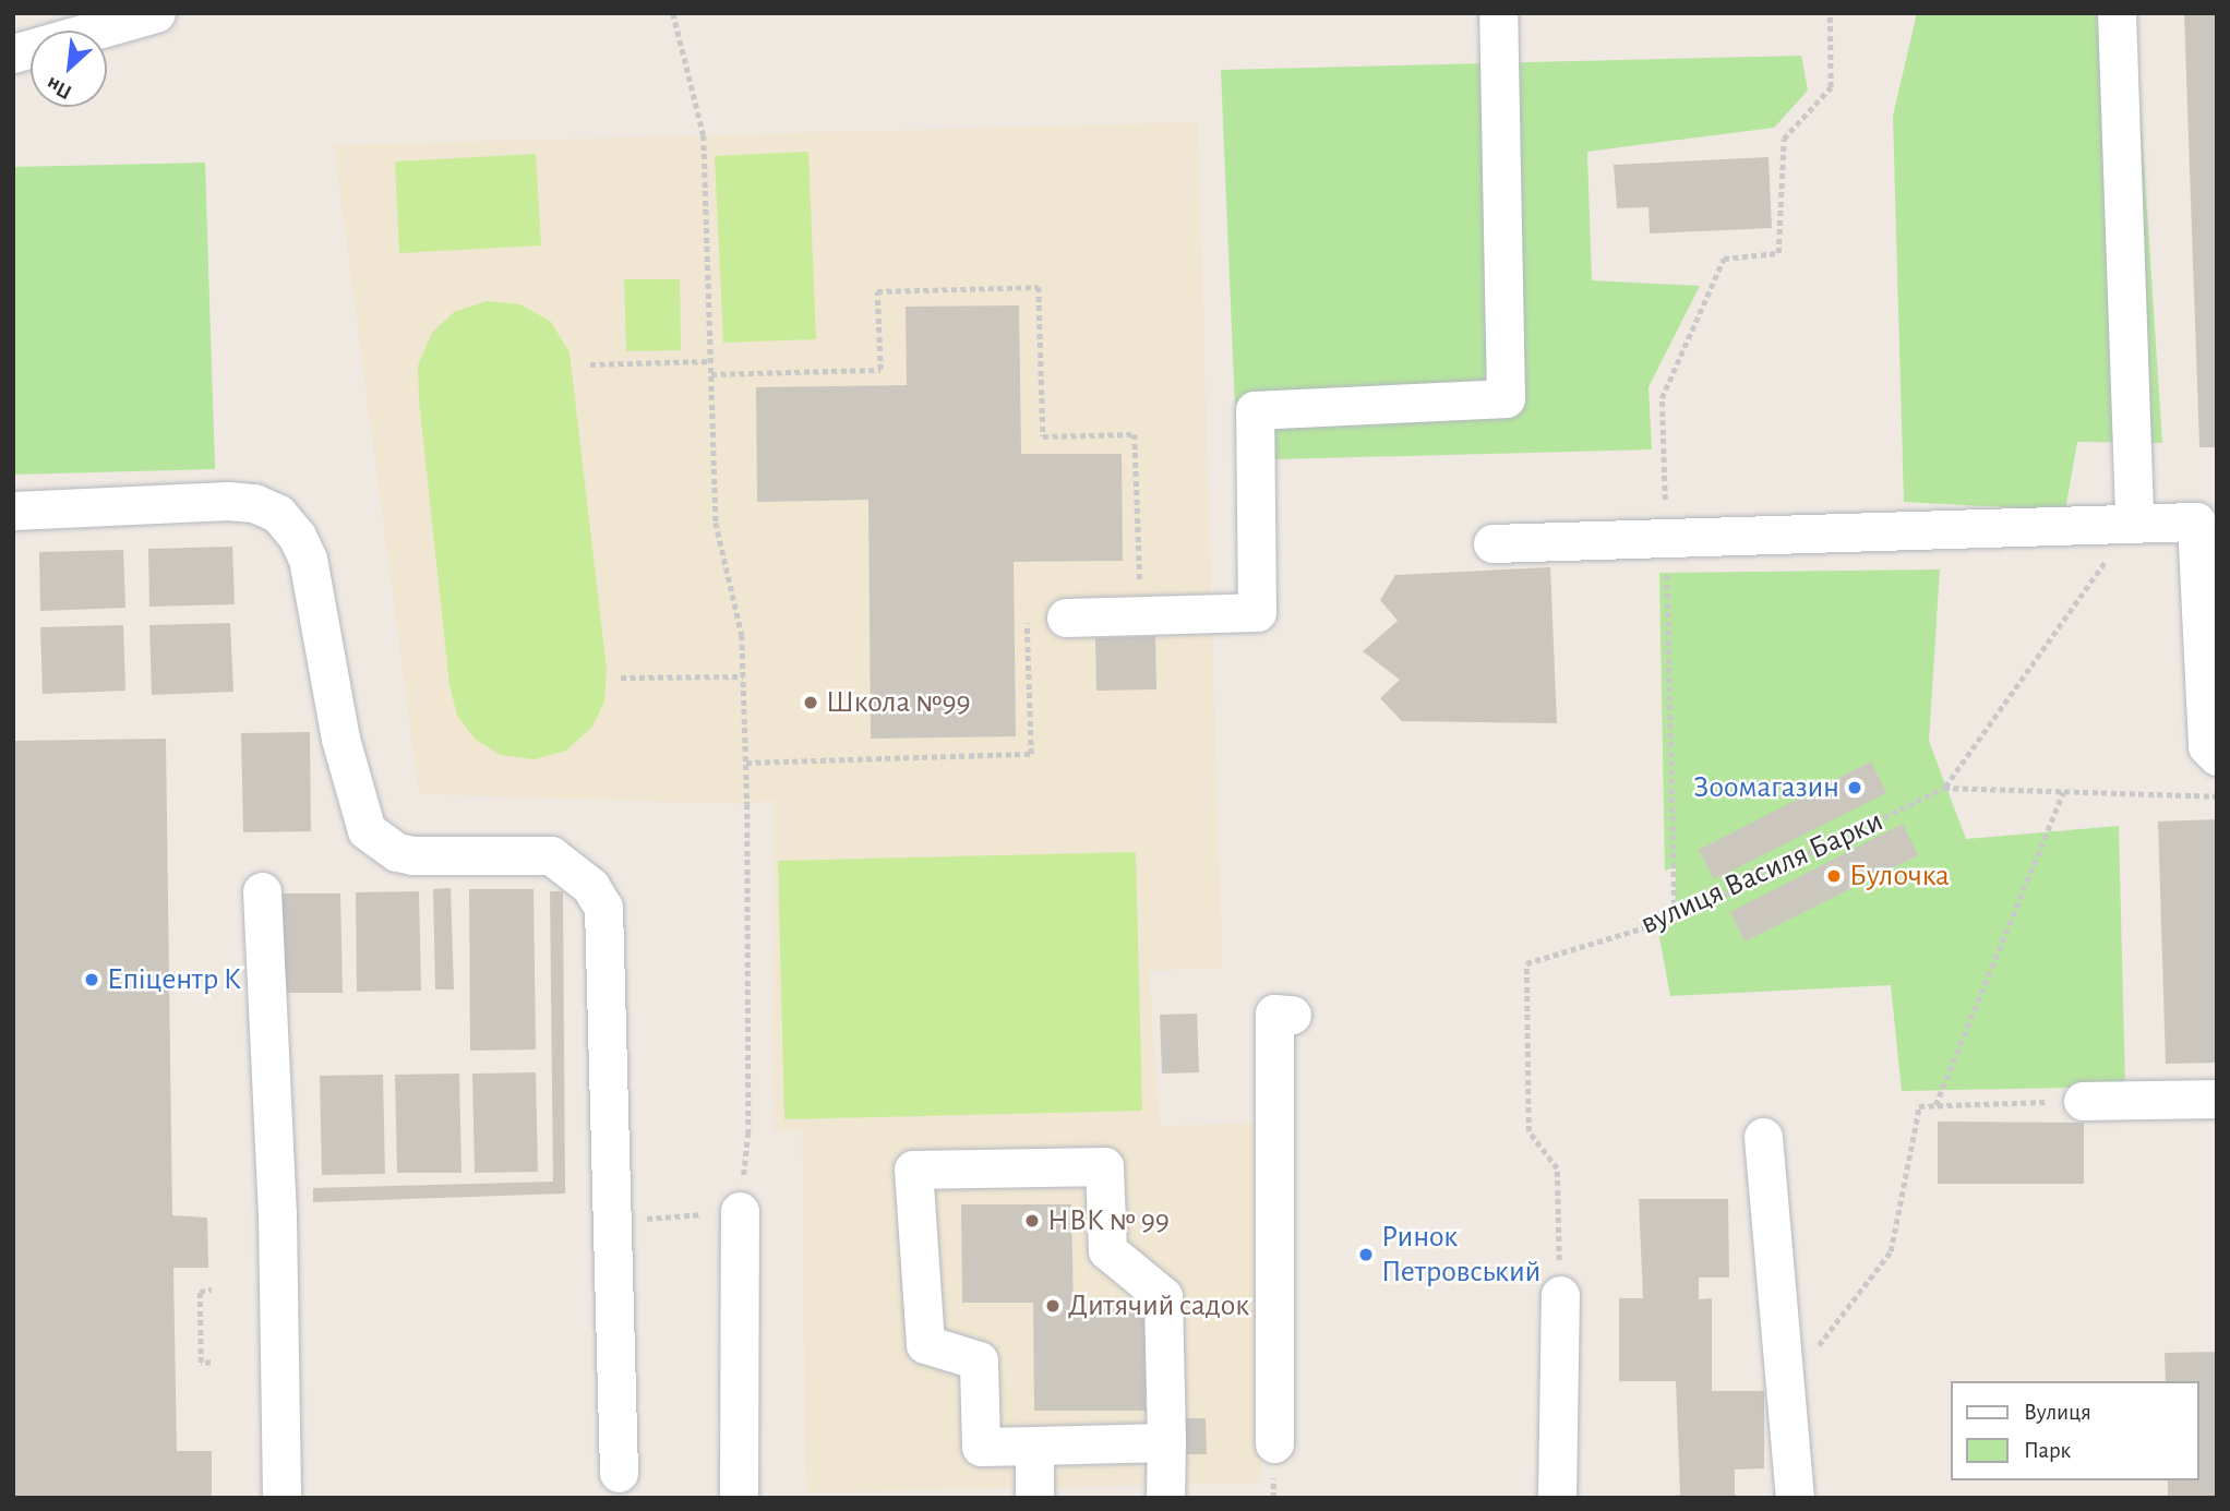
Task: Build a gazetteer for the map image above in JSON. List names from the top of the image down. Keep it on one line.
{"streets":{"path":["вулиця Василя Барки"]},"places":["Школа №99","Зоомагазин","Булочка","Епіцентр К","НВК № 99","Ринок Петровський","Дитячий садок"],"legend":["Вулиця","Парк"],"north":"bottom left"}
